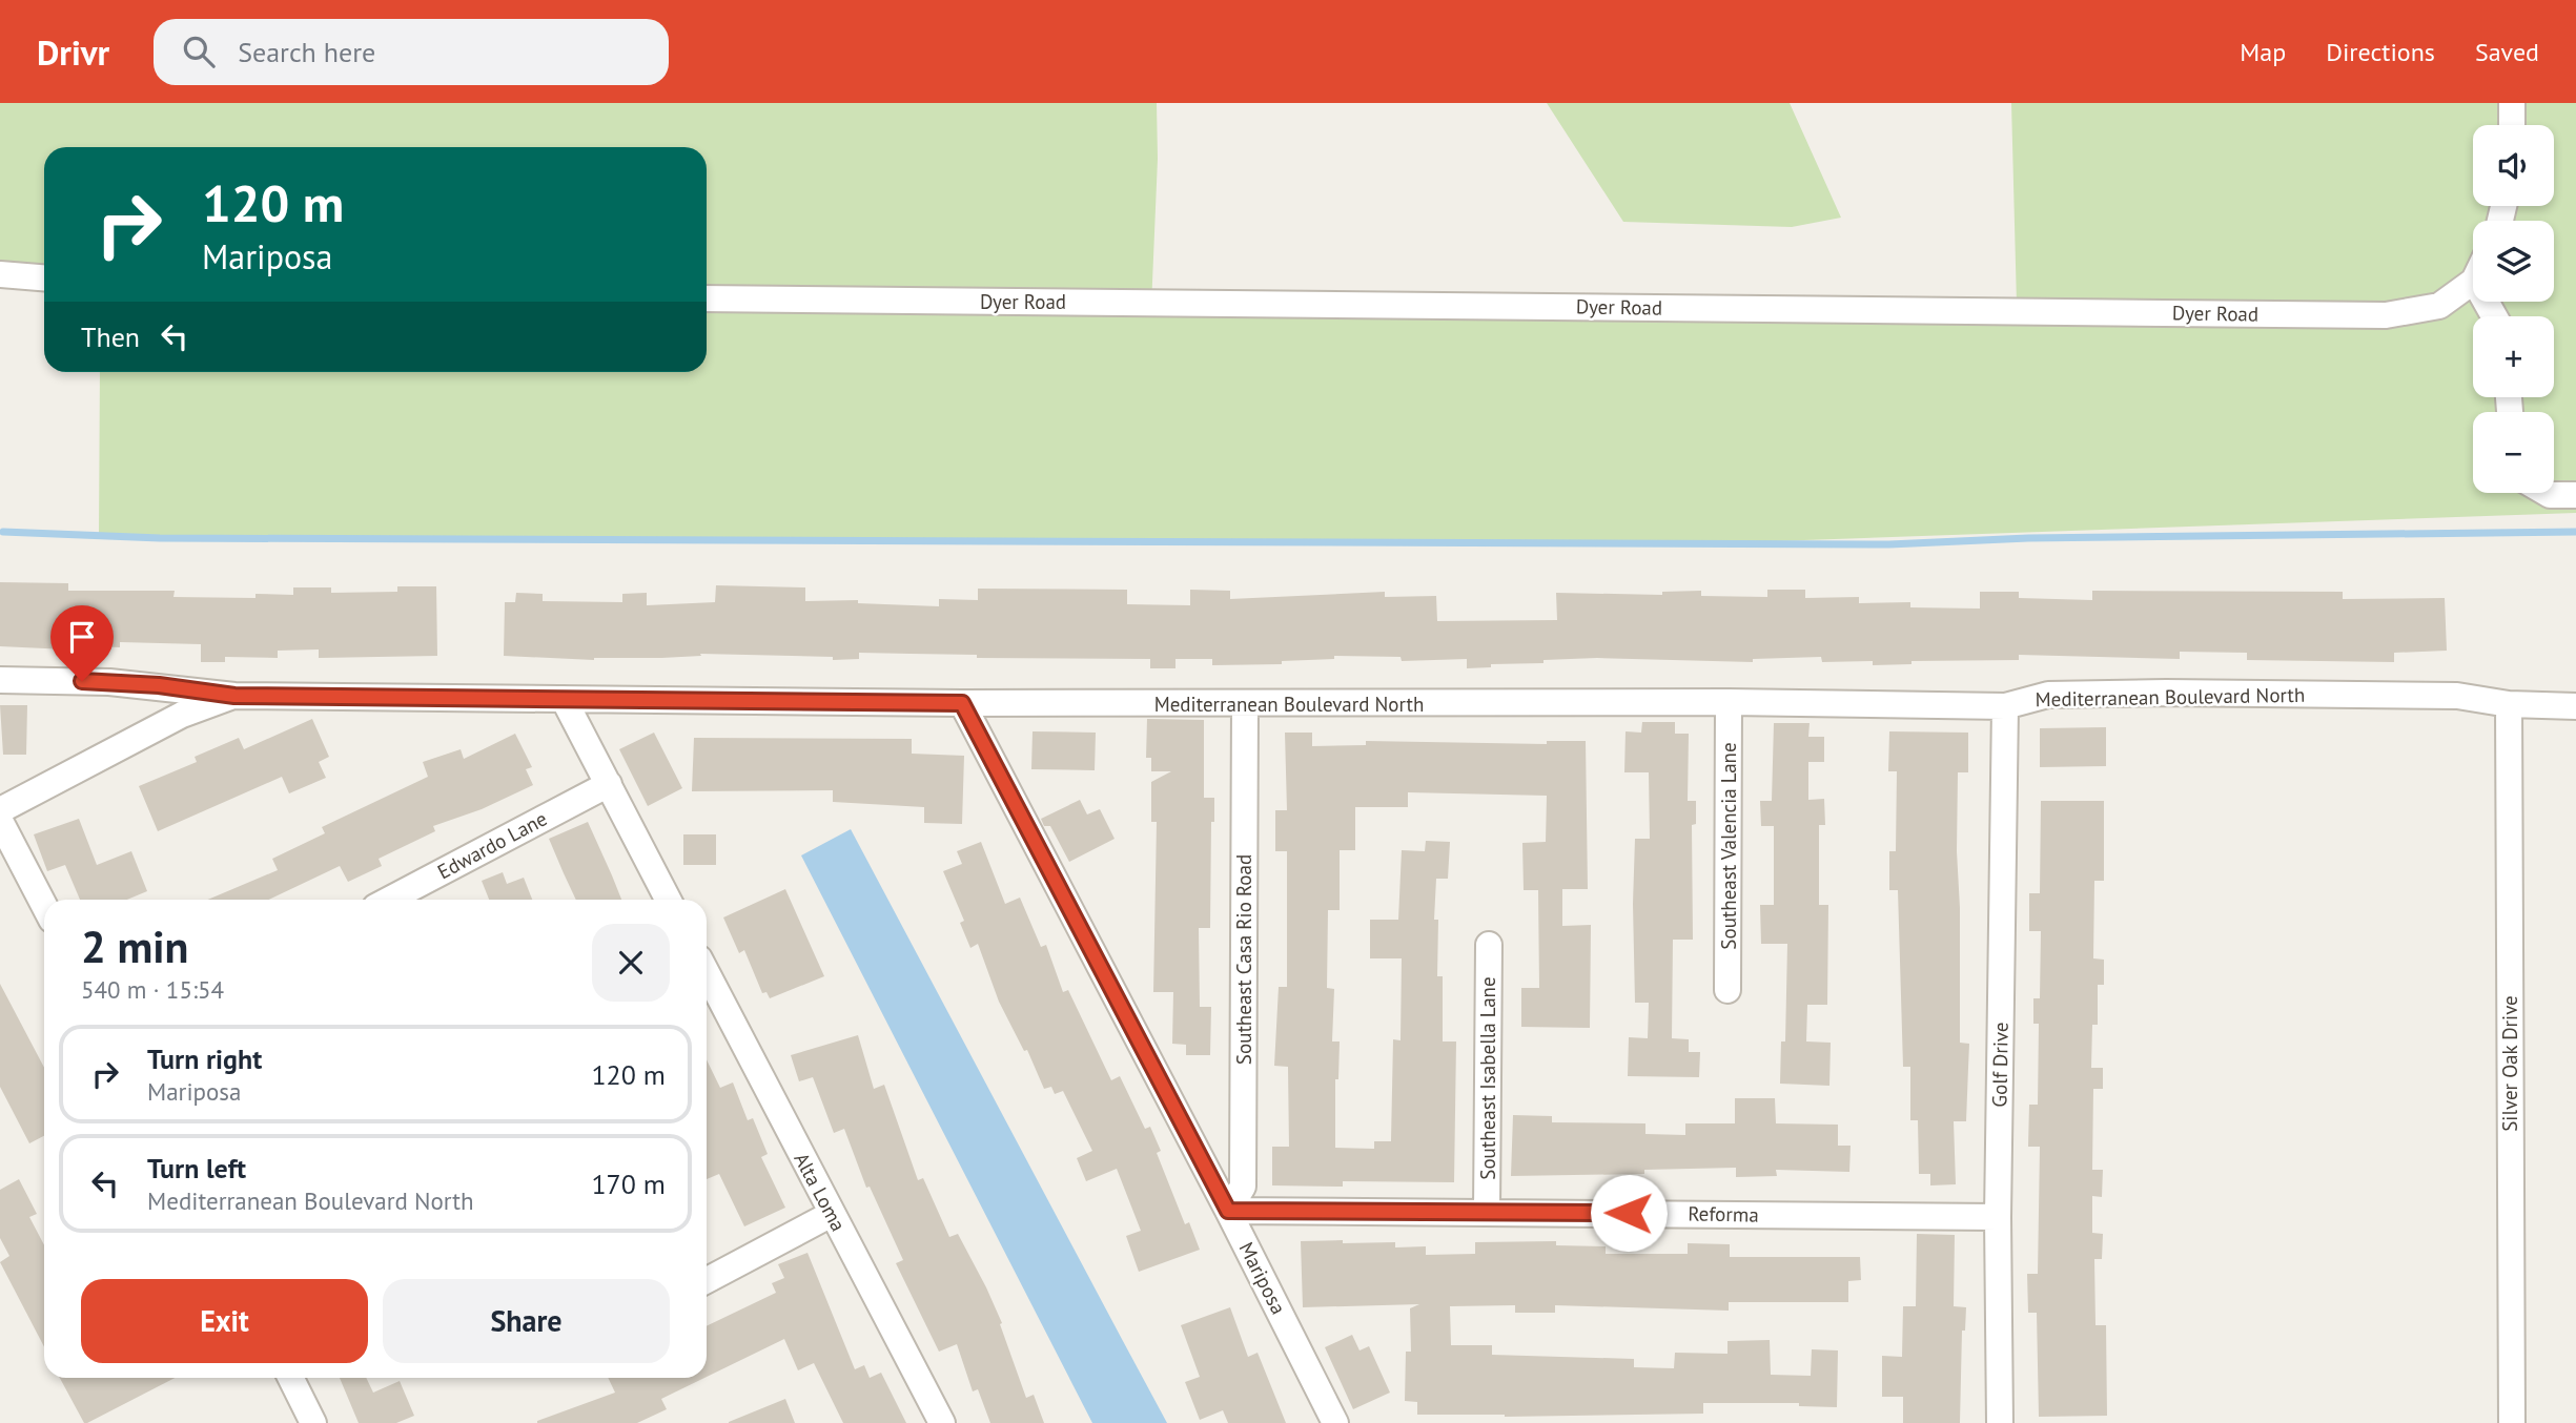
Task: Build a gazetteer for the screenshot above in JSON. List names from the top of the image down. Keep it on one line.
{"streets":{"street":["Dyer Road","Mediterranean Boulevard North","Edwardo Lane","Southeast Valencia Lane","Southeast Casa Rio Road","Silver Oak Drive","Golf Drive","Southeast Isabella Lane","Alta Loma","Reforma","Mariposa"]},"crossings":[["Mediterranean Boulevard North","Southeast Valencia Lane"],["Mediterranean Boulevard North","Southeast Casa Rio Road"],["Mediterranean Boulevard North","Silver Oak Drive"],["Mediterranean Boulevard North","Golf Drive"],["Mediterranean Boulevard North","Mariposa"],["Southeast Casa Rio Road","Reforma"],["Southeast Casa Rio Road","Mariposa"],["Golf Drive","Reforma"],["Southeast Isabella Lane","Reforma"],["Reforma","Mariposa"]],"page":{"header":"Drivr","search":"Search here","nav":["Map","Directions","Saved"],"map_buttons":["+","−"],"turn":["120 m","Mariposa"],"then":"Then","heading":["2 min","540 m · 15:54"],"list":[{"name":"Turn right","note":"Mariposa","value":"120 m"},{"name":"Turn left","note":"Mediterranean Boulevard North","value":"170 m"}],"buttons":["Exit","Share"]}}
